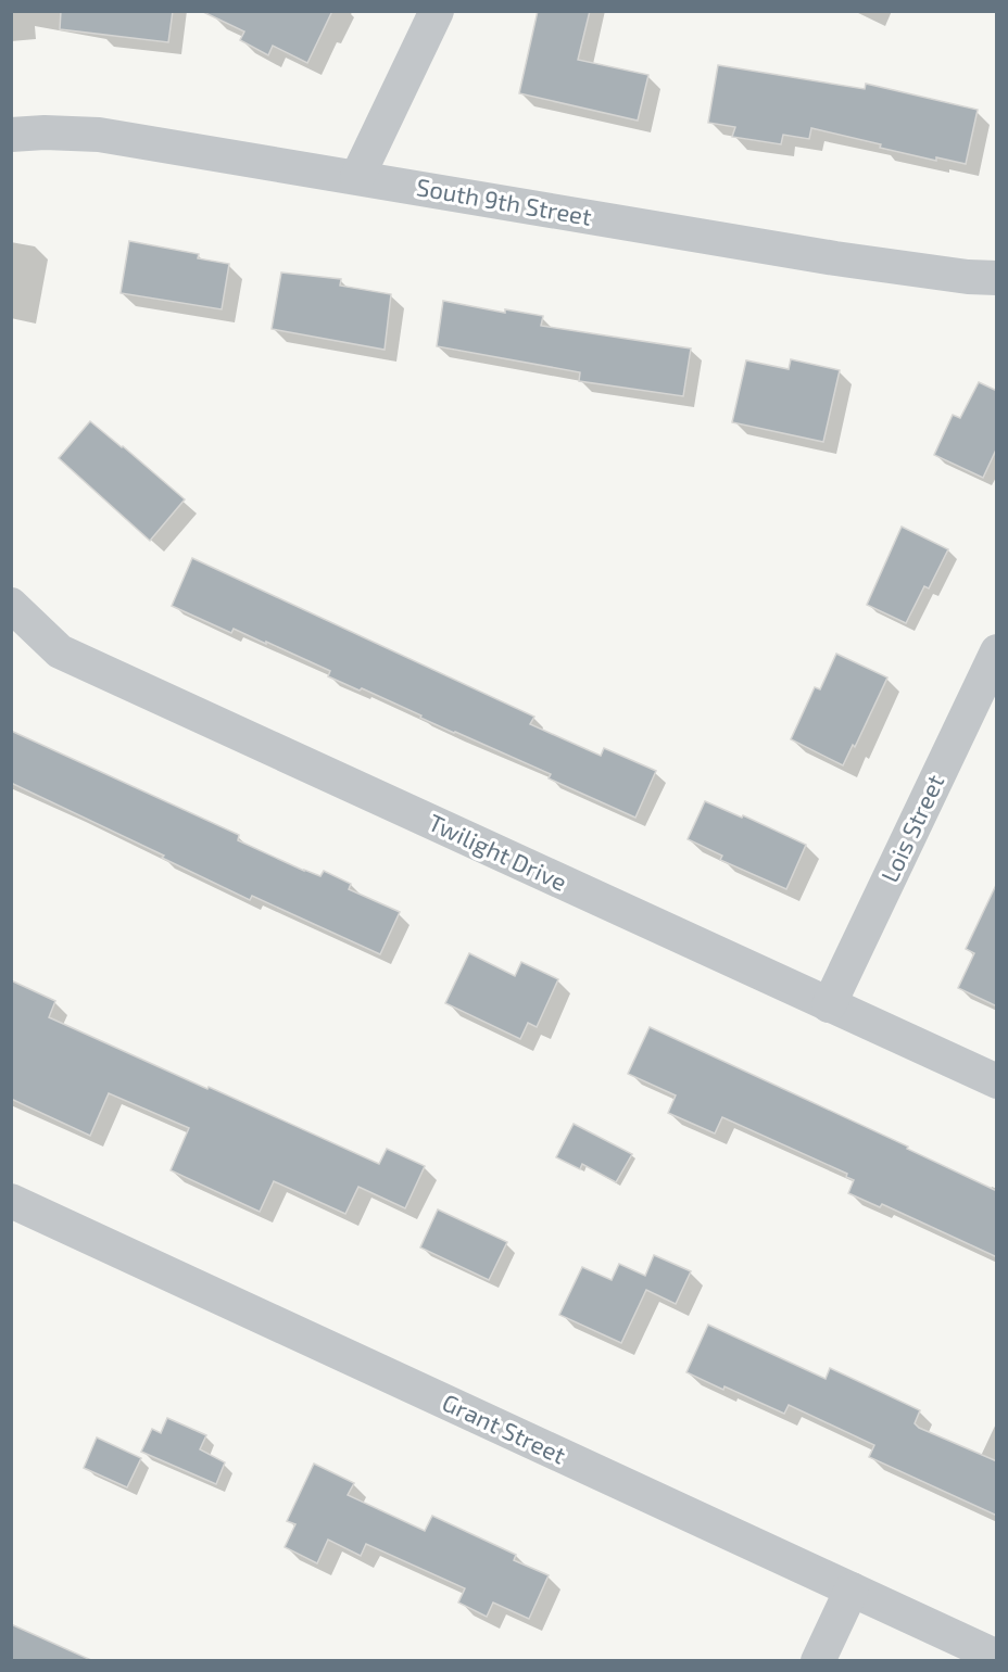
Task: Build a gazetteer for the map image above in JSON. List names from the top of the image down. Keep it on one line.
{"streets":{"street":["South 9th Street","Lois Street","Twilight Drive","Grant Street"]},"crossings":[["Lois Street","Twilight Drive"]]}
